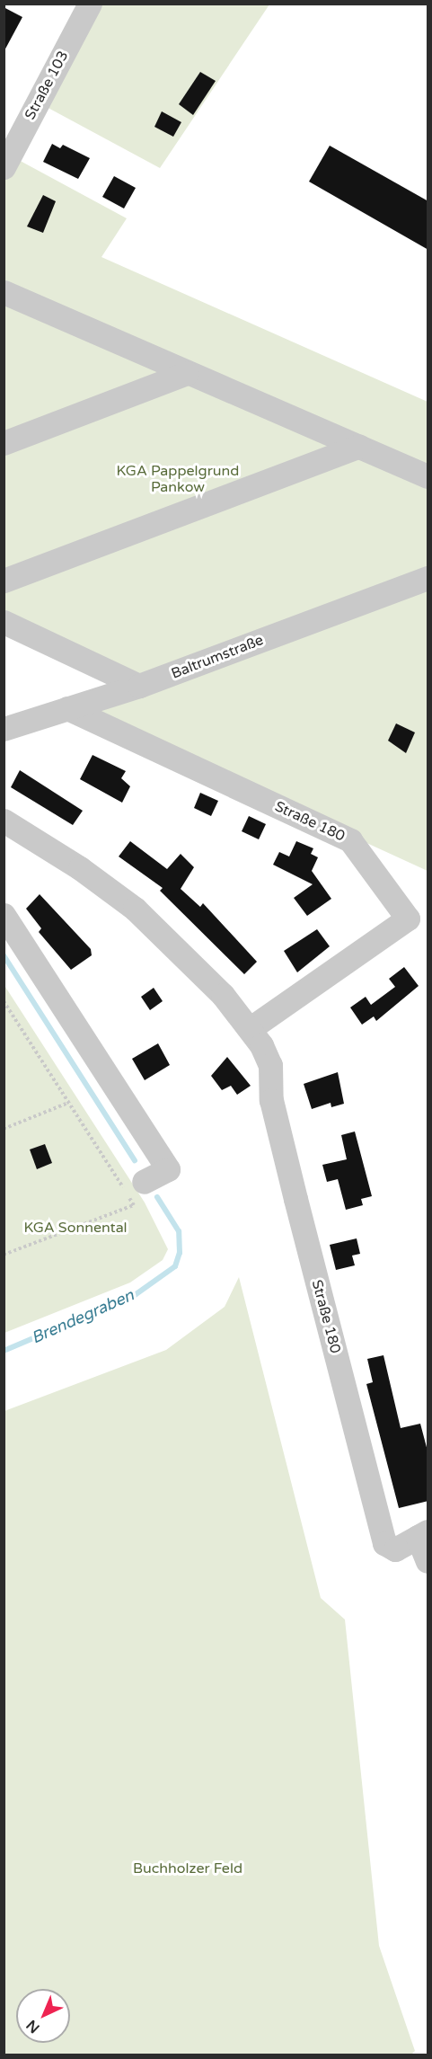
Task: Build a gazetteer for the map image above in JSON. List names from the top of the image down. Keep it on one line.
{"streets":{"street":["Straße 103","Baltrumstraße","Straße 180"]},"crossings":[["Baltrumstraße","Straße 180"]],"water":["Brendegraben"],"parks":["KGA Pappelgrund Pankow","KGA Sonnental","Buchholzer Feld"],"north":"bottom left"}
